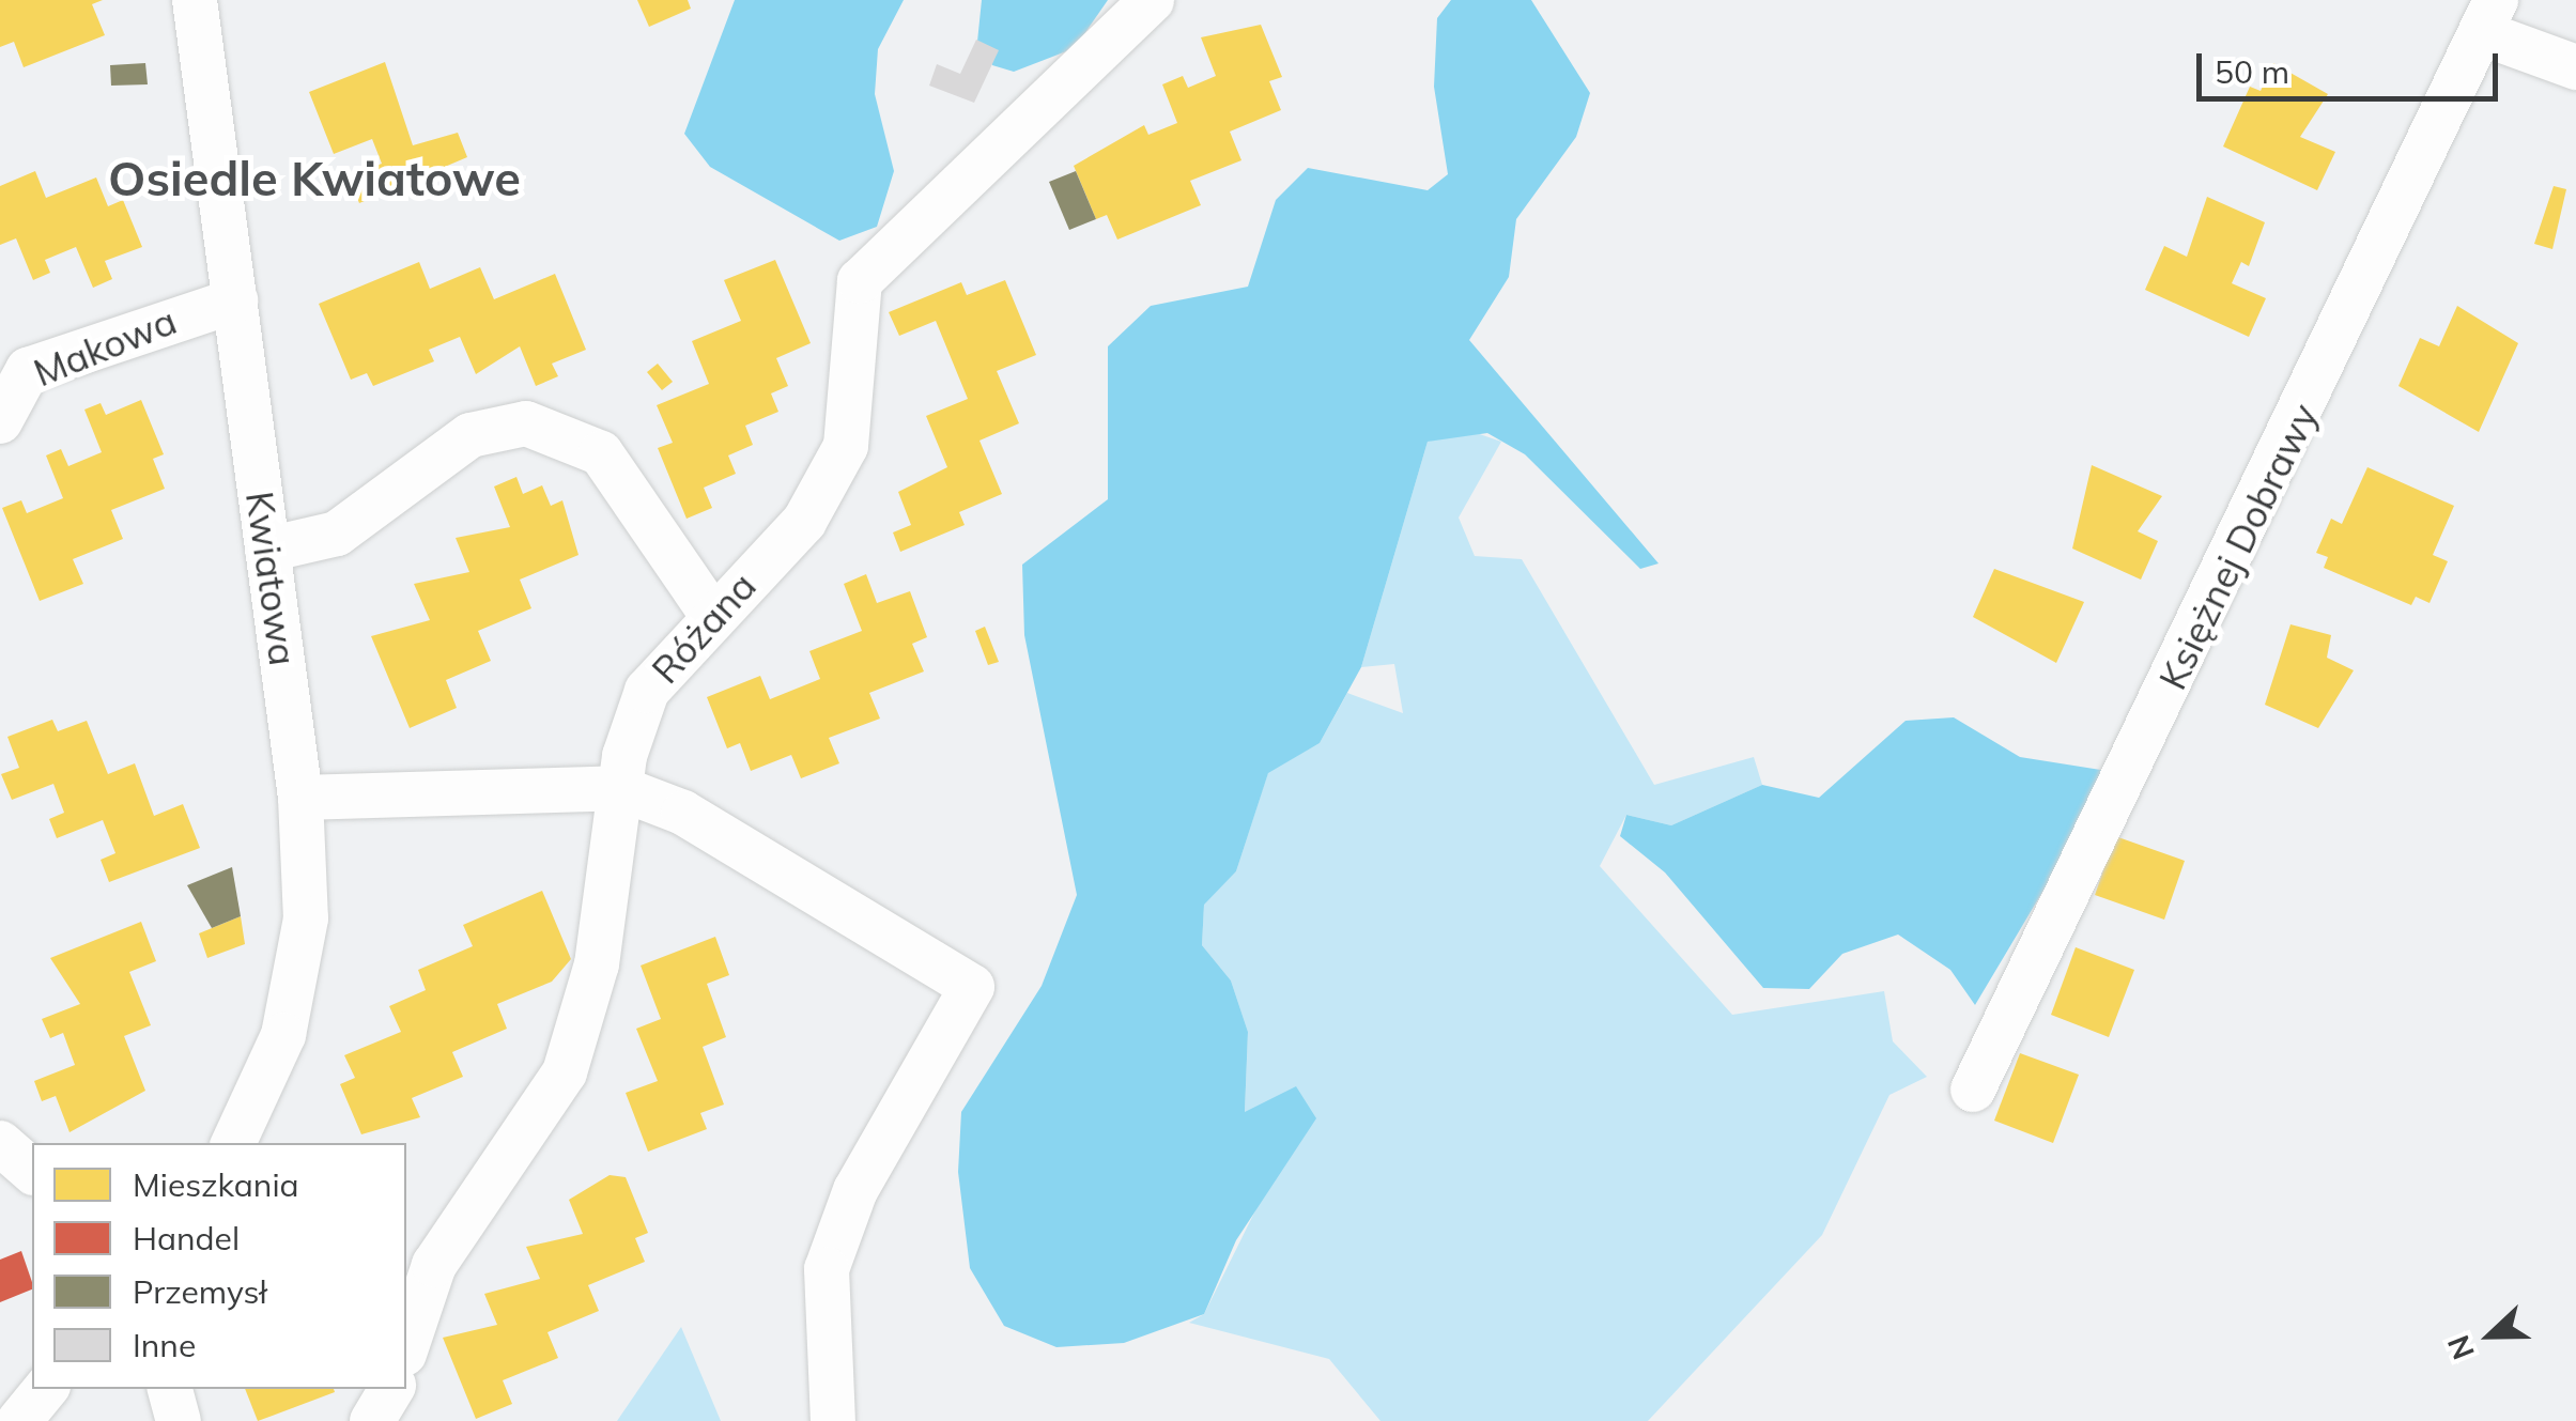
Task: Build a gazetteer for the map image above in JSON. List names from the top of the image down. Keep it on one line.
{"streets":{"street":["Makowa","Księżnej Dobrawy","Kwiatowa","Różana"]},"crossings":[["Makowa","Kwiatowa"]],"districts":["Osiedle Kwiatowe"],"legend":["Mieszkania","Handel","Przemysł","Inne"],"scale_bar":"50 m","north":"left"}
